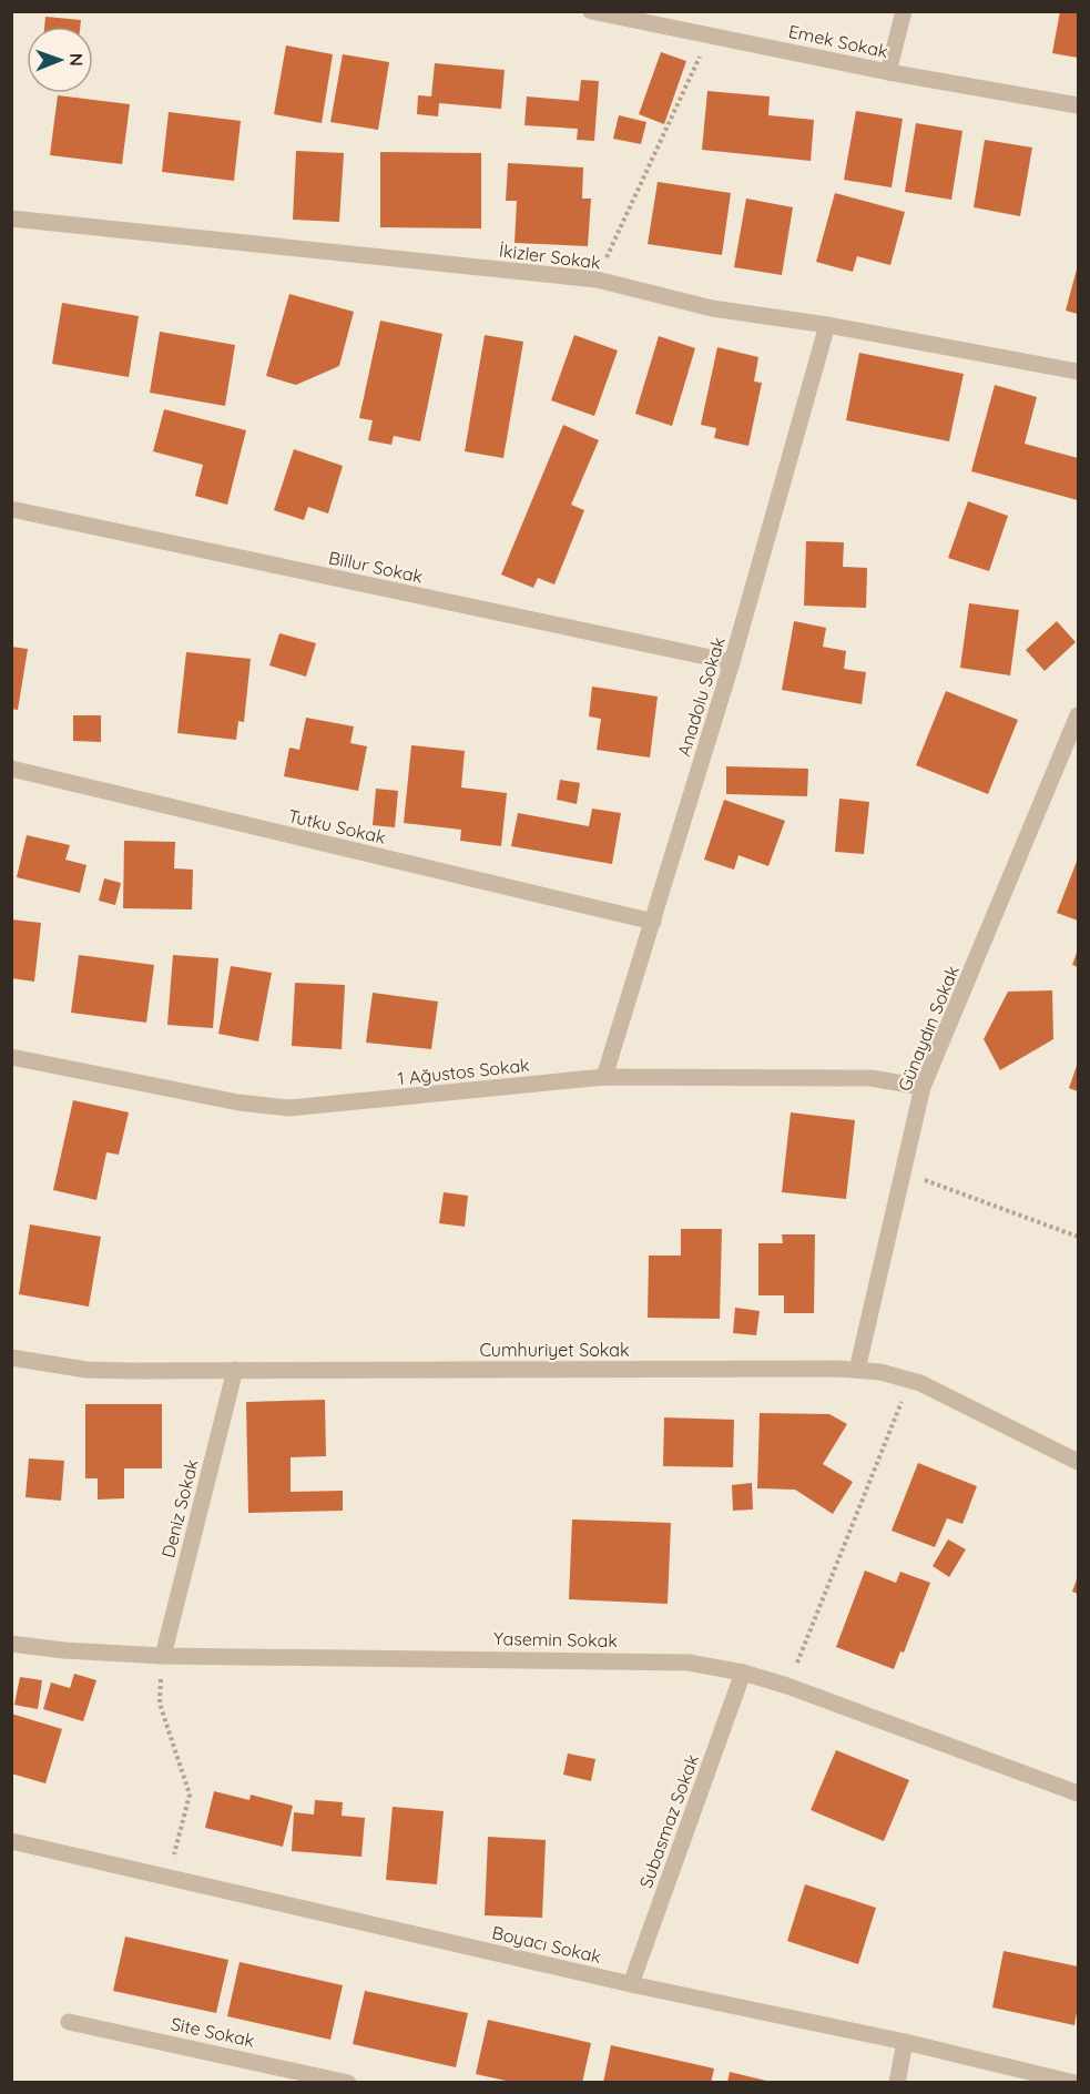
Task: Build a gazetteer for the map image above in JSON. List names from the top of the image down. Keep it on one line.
{"streets":{"street":["Emek Sokak","İkizler Sokak","Billur Sokak","Anadolu Sokak","Tutku Sokak","Günaydın Sokak","1 Ağustos Sokak","Cumhuriyet Sokak","Deniz Sokak","Yasemin Sokak","Subasmaz Sokak","Boyacı Sokak","Site Sokak"]},"crossings":[["İkizler Sokak","Anadolu Sokak"],["Billur Sokak","Anadolu Sokak"],["Anadolu Sokak","Tutku Sokak"],["Anadolu Sokak","1 Ağustos Sokak"],["Günaydın Sokak","1 Ağustos Sokak"],["Günaydın Sokak","Cumhuriyet Sokak"],["Cumhuriyet Sokak","Deniz Sokak"],["Deniz Sokak","Yasemin Sokak"],["Yasemin Sokak","Subasmaz Sokak"],["Subasmaz Sokak","Boyacı Sokak"]],"north":"right"}
